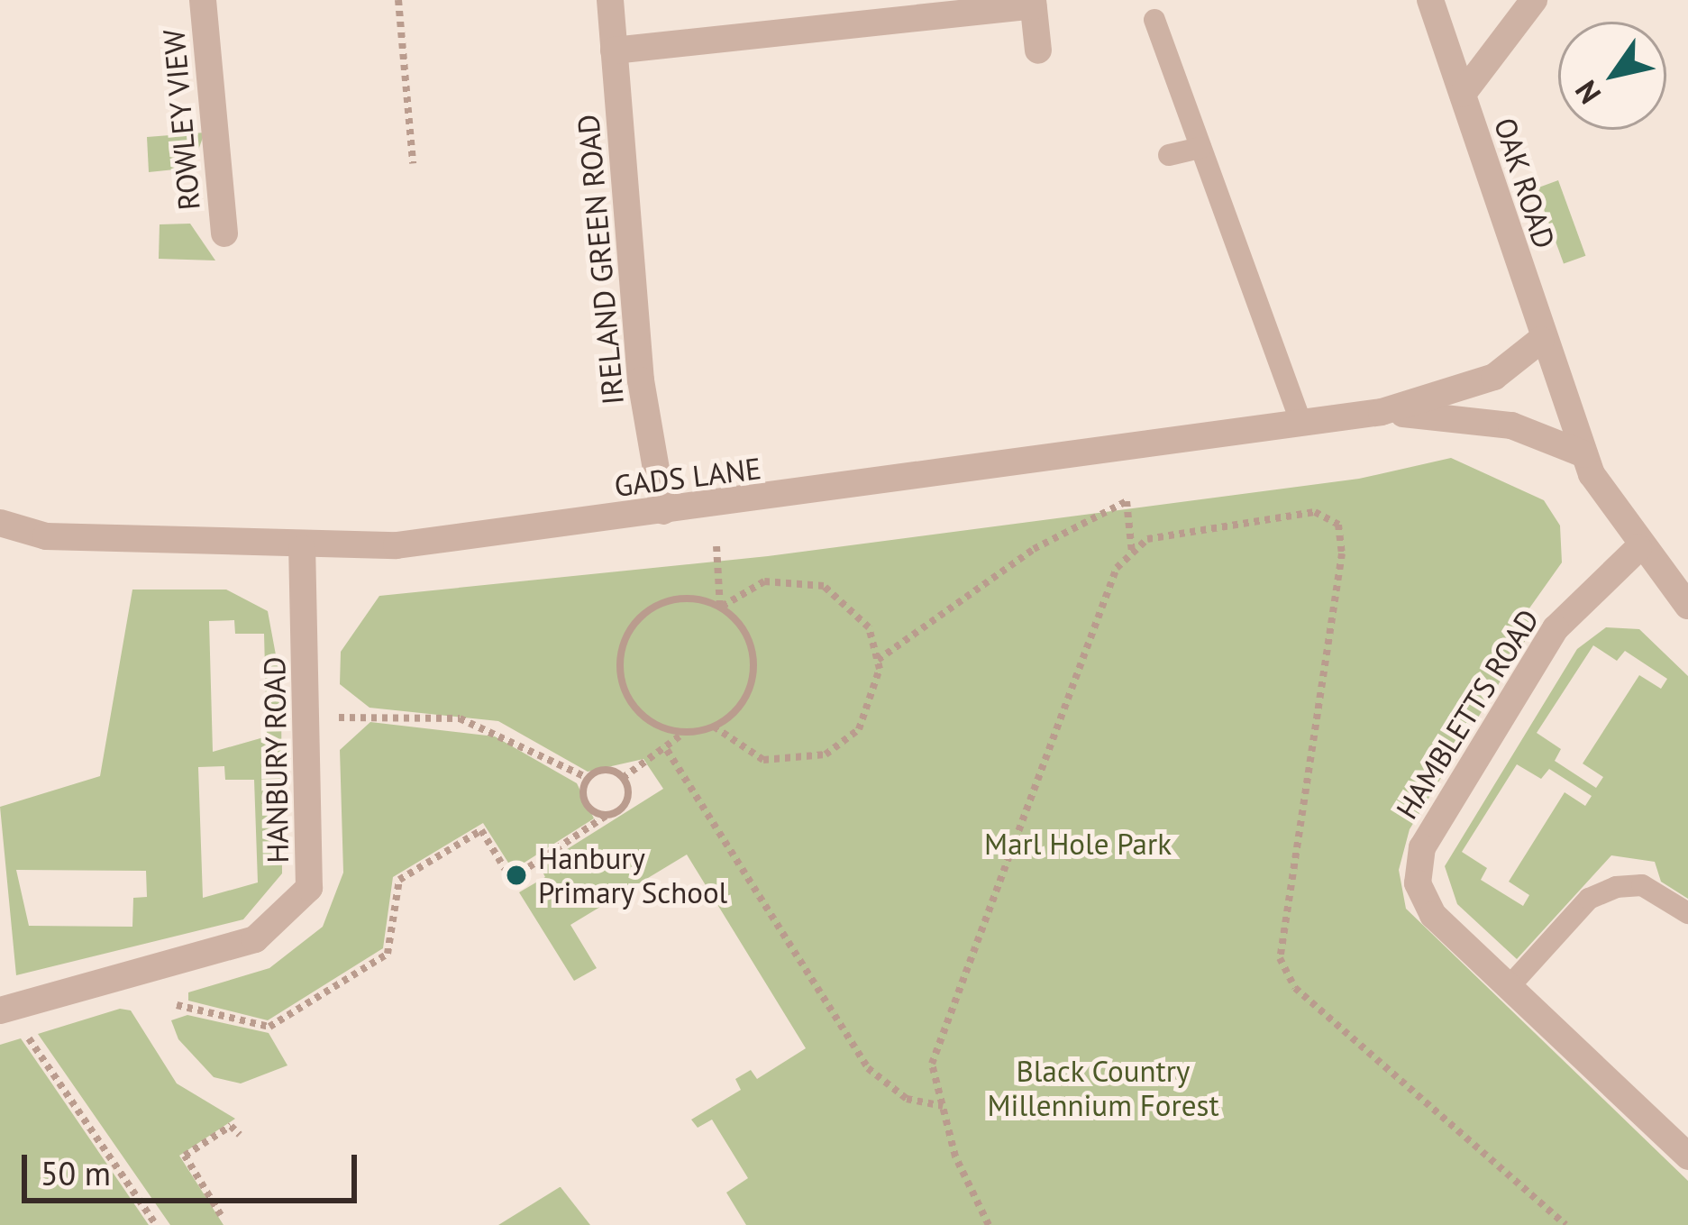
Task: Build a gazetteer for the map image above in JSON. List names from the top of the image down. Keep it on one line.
{"streets":{"street":["ROWLEY VIEW","OAK ROAD","IRELAND GREEN ROAD","GADS LANE","HAMBLETTS ROAD","HANBURY ROAD"]},"crossings":[["OAK ROAD","GADS LANE"],["OAK ROAD","HAMBLETTS ROAD"],["IRELAND GREEN ROAD","GADS LANE"],["GADS LANE","HANBURY ROAD"]],"parks":["Marl Hole Park","Black Country Millennium Forest"],"places":["Hanbury Primary School"],"scale_bar":"50 m","north":"bottom left"}
